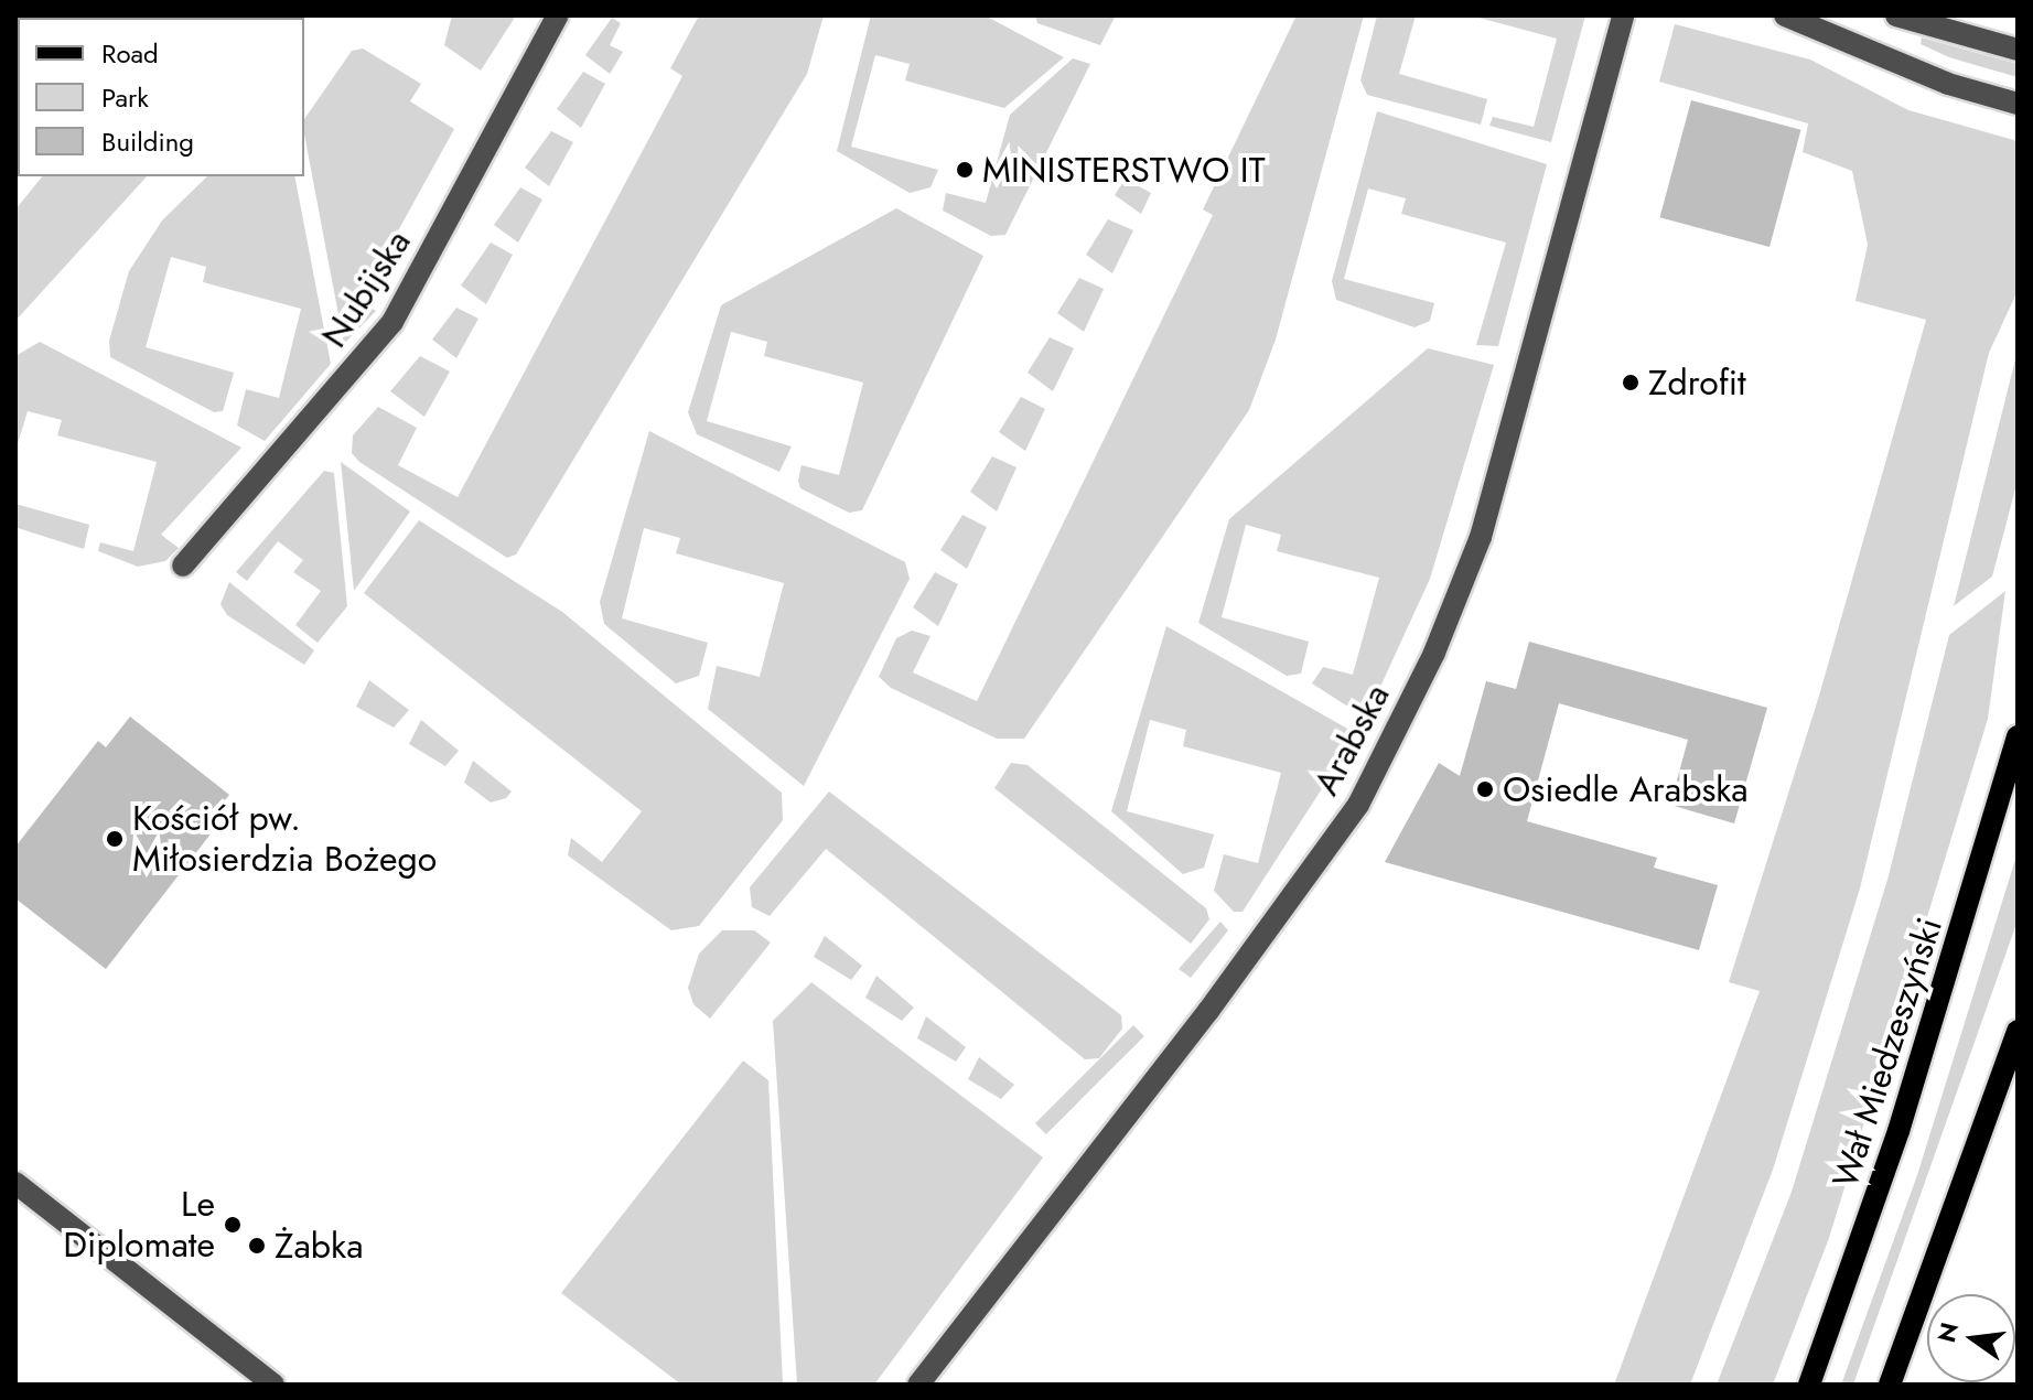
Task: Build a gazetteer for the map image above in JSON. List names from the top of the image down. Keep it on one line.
{"streets":{"main road":["Wał Miedzeszyński"],"street":["Nubijska","Arabska"]},"places":["MINISTERSTWO IT","Zdrofit","Osiedle Arabska","Kościół pw. Miłosierdzia Bożego","Le Diplomate","Żabka"],"legend":["Road","Park","Building"],"north":"left"}
